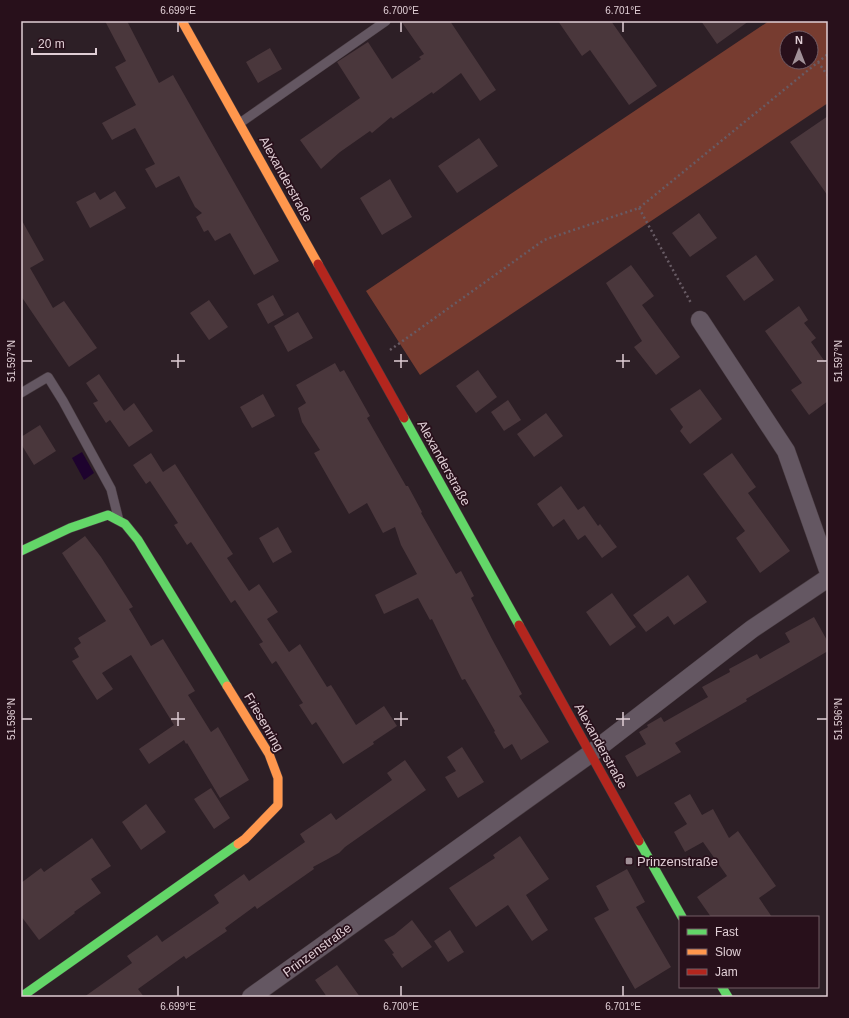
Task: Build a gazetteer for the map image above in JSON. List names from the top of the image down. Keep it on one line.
{"streets":{"street":["Alexanderstraße","Friesenring","Prinzenstraße"]},"crossings":[["Alexanderstraße","Prinzenstraße"]],"places":{"transit":["Prinzenstraße"]},"legend":["Fast","Slow","Jam"],"scale_bar":"20 m","north":"top","coordinates":["6.699°E","6.700°E","6.701°E","51.597°N","51.596°N"]}
